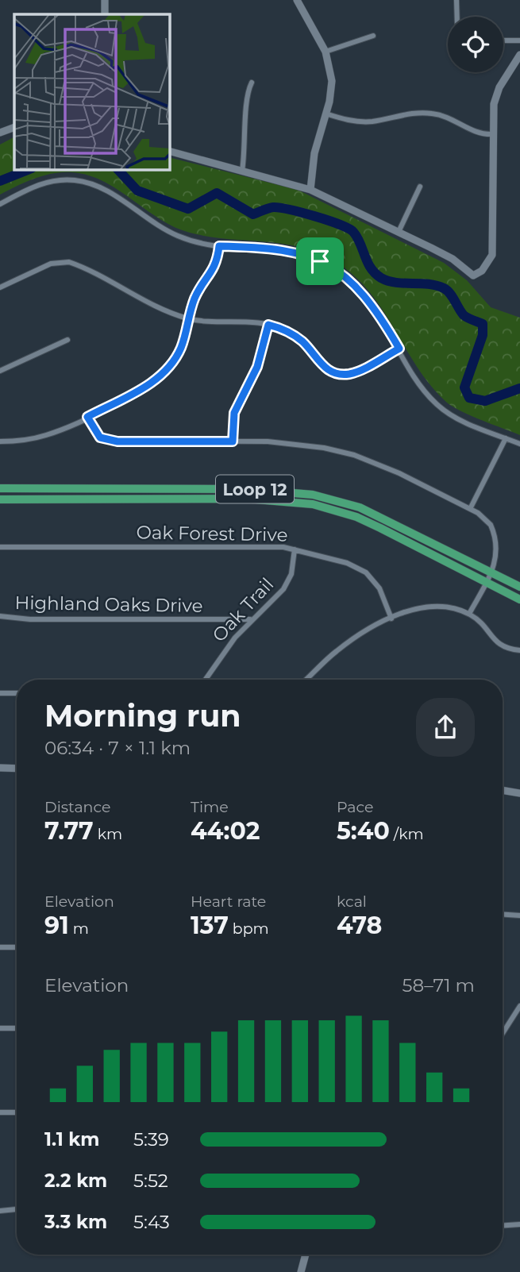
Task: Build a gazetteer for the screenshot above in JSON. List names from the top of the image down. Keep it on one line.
{"streets":{"main road":["Loop 12"],"street":["Oak Forest Drive","Highland Oaks Drive","Oak Trail"]},"crossings":[["Oak Forest Drive","Oak Trail"],["Highland Oaks Drive","Oak Trail"]],"page":{"heading":["Morning run","06:34 · 7 × 1.1 km"],"stats":[["Distance","7.77 km"],["Time","44:02"],["Pace","5:40 /km"],["Elevation","91 m"],["Heart rate","137 bpm"],["kcal","478"]],"chart":["Elevation","58–71 m"],"list":[{"name":"1.1 km","note":"5:39"},{"name":"2.2 km","note":"5:52"},{"name":"3.3 km","note":"5:43"}]}}
